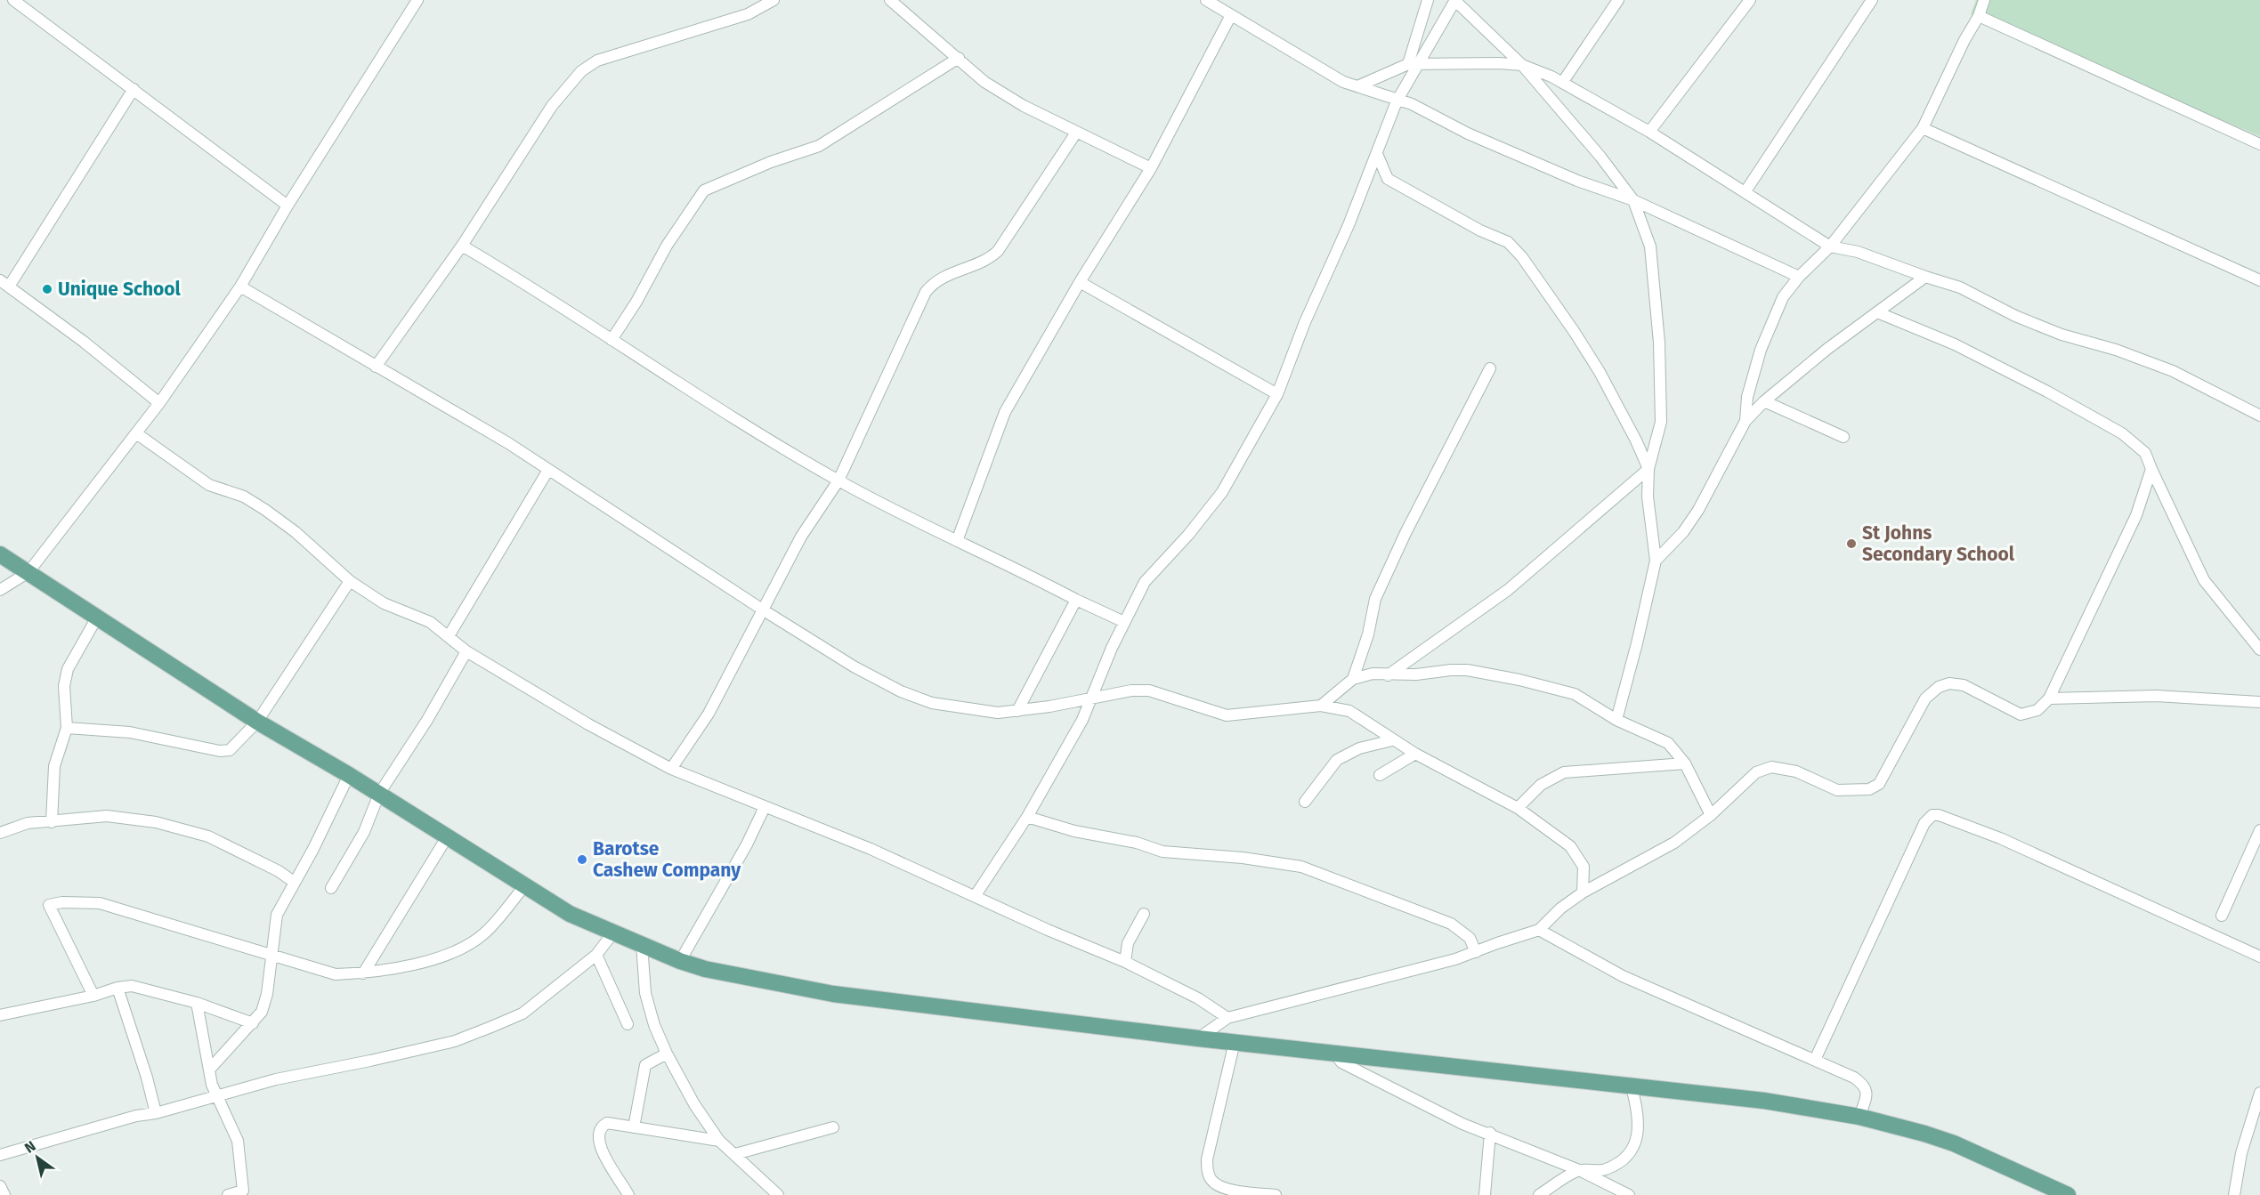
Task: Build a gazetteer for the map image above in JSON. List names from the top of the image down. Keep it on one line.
{"places":["Unique School","St Johns Secondary School","Barotse Cashew Company"],"north":"top left"}
